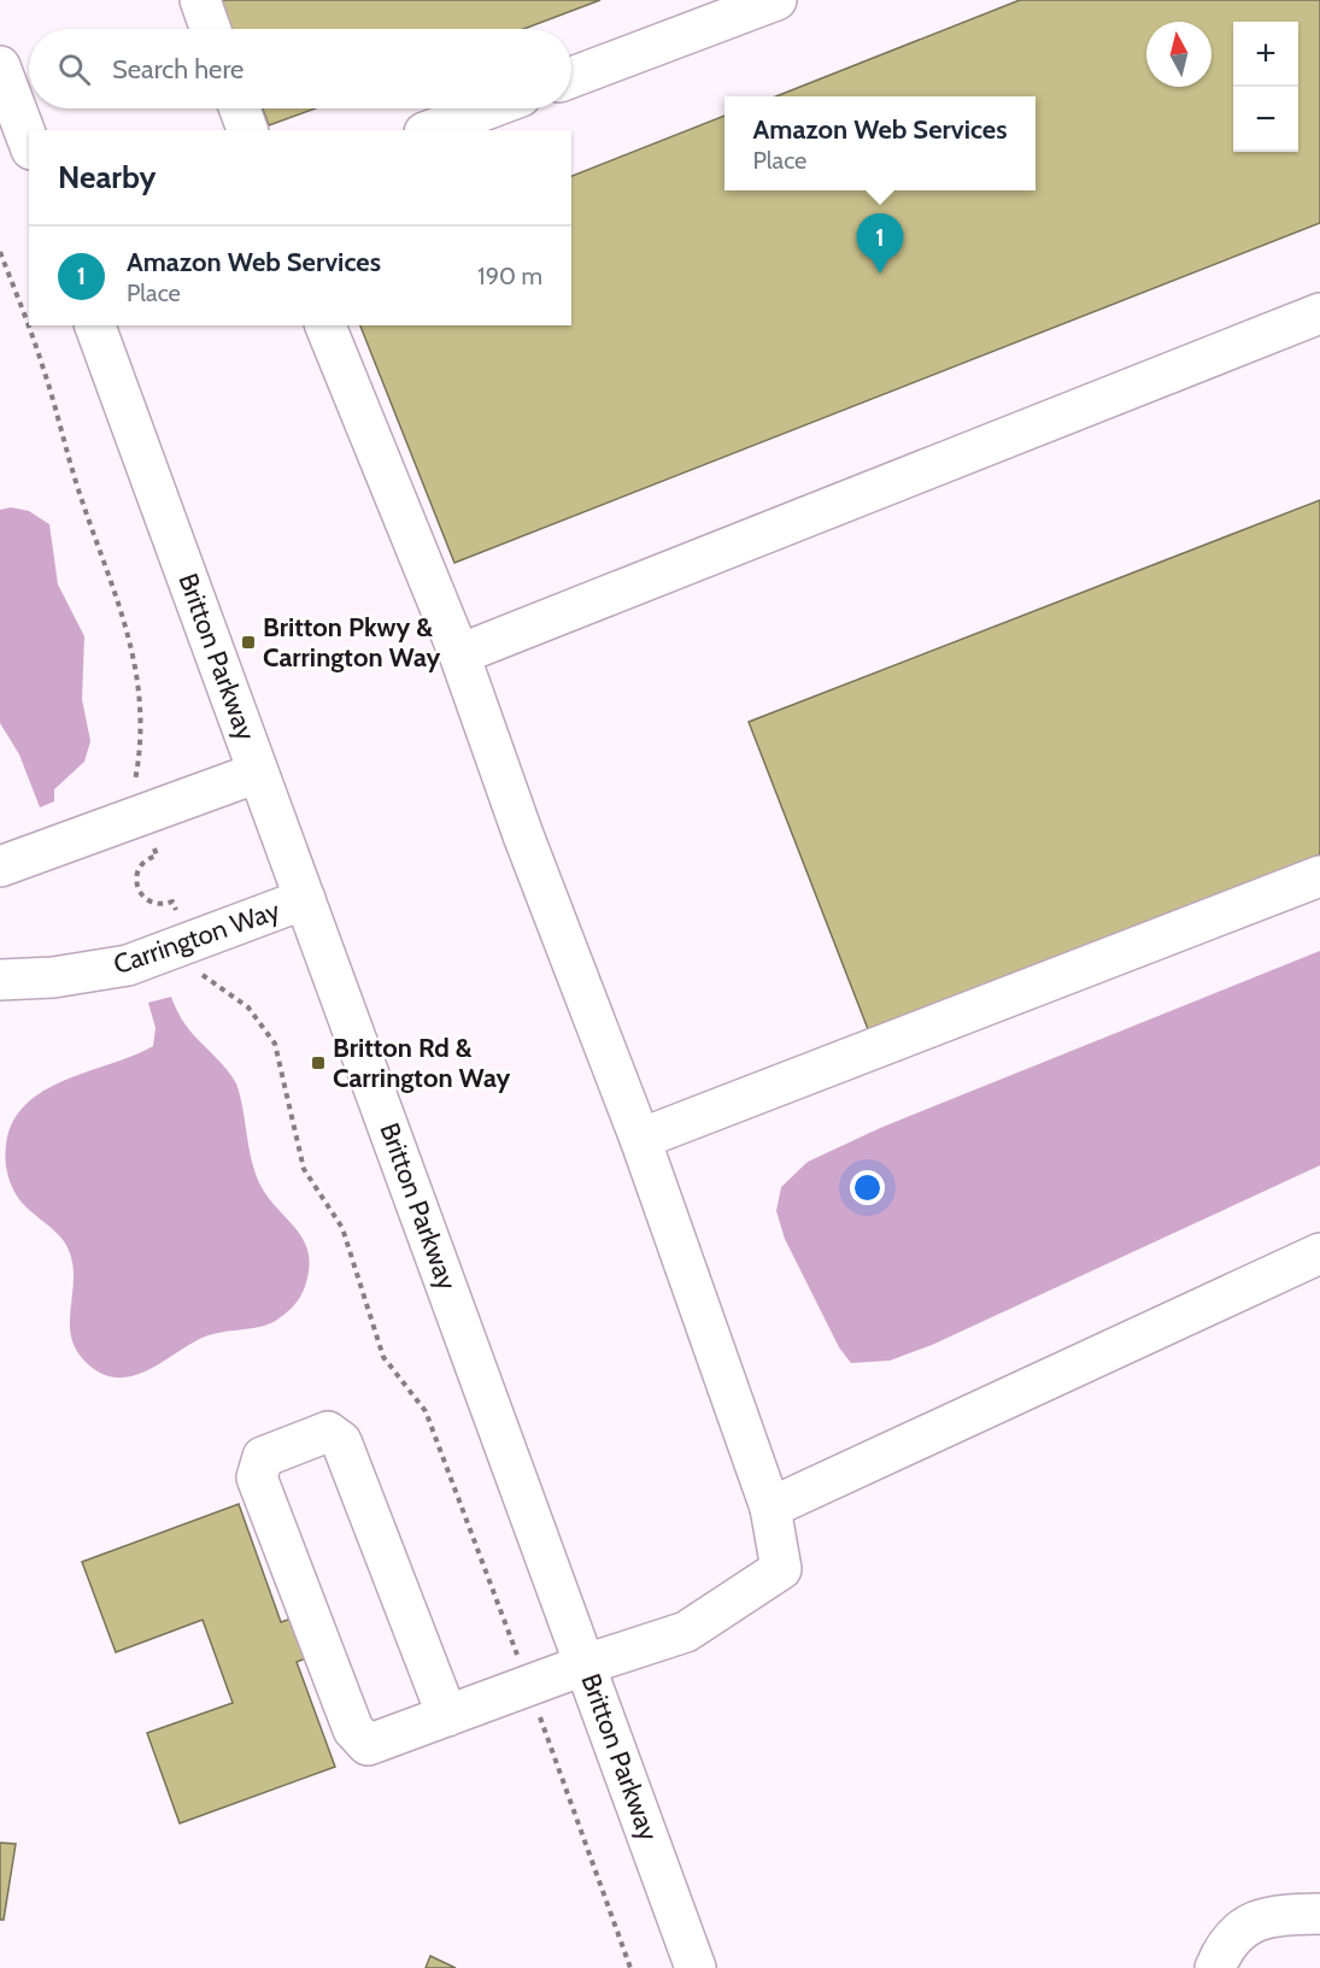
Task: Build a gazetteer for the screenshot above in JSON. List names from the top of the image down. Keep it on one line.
{"streets":{"main road":["Britton Parkway","Carrington Way"]},"crossings":[["Britton Parkway","Carrington Way"]],"places":{"transit":["Britton Pkwy & Carrington Way","Britton Rd & Carrington Way"]},"north":"top","page":{"map_buttons":["+","−"],"search":"Search here","popup":["Amazon Web Services","Place"],"heading":"Nearby","pins":"1","list":[{"mark":"1","name":"Amazon Web Services","note":"Place","value":"190 m"}]}}
